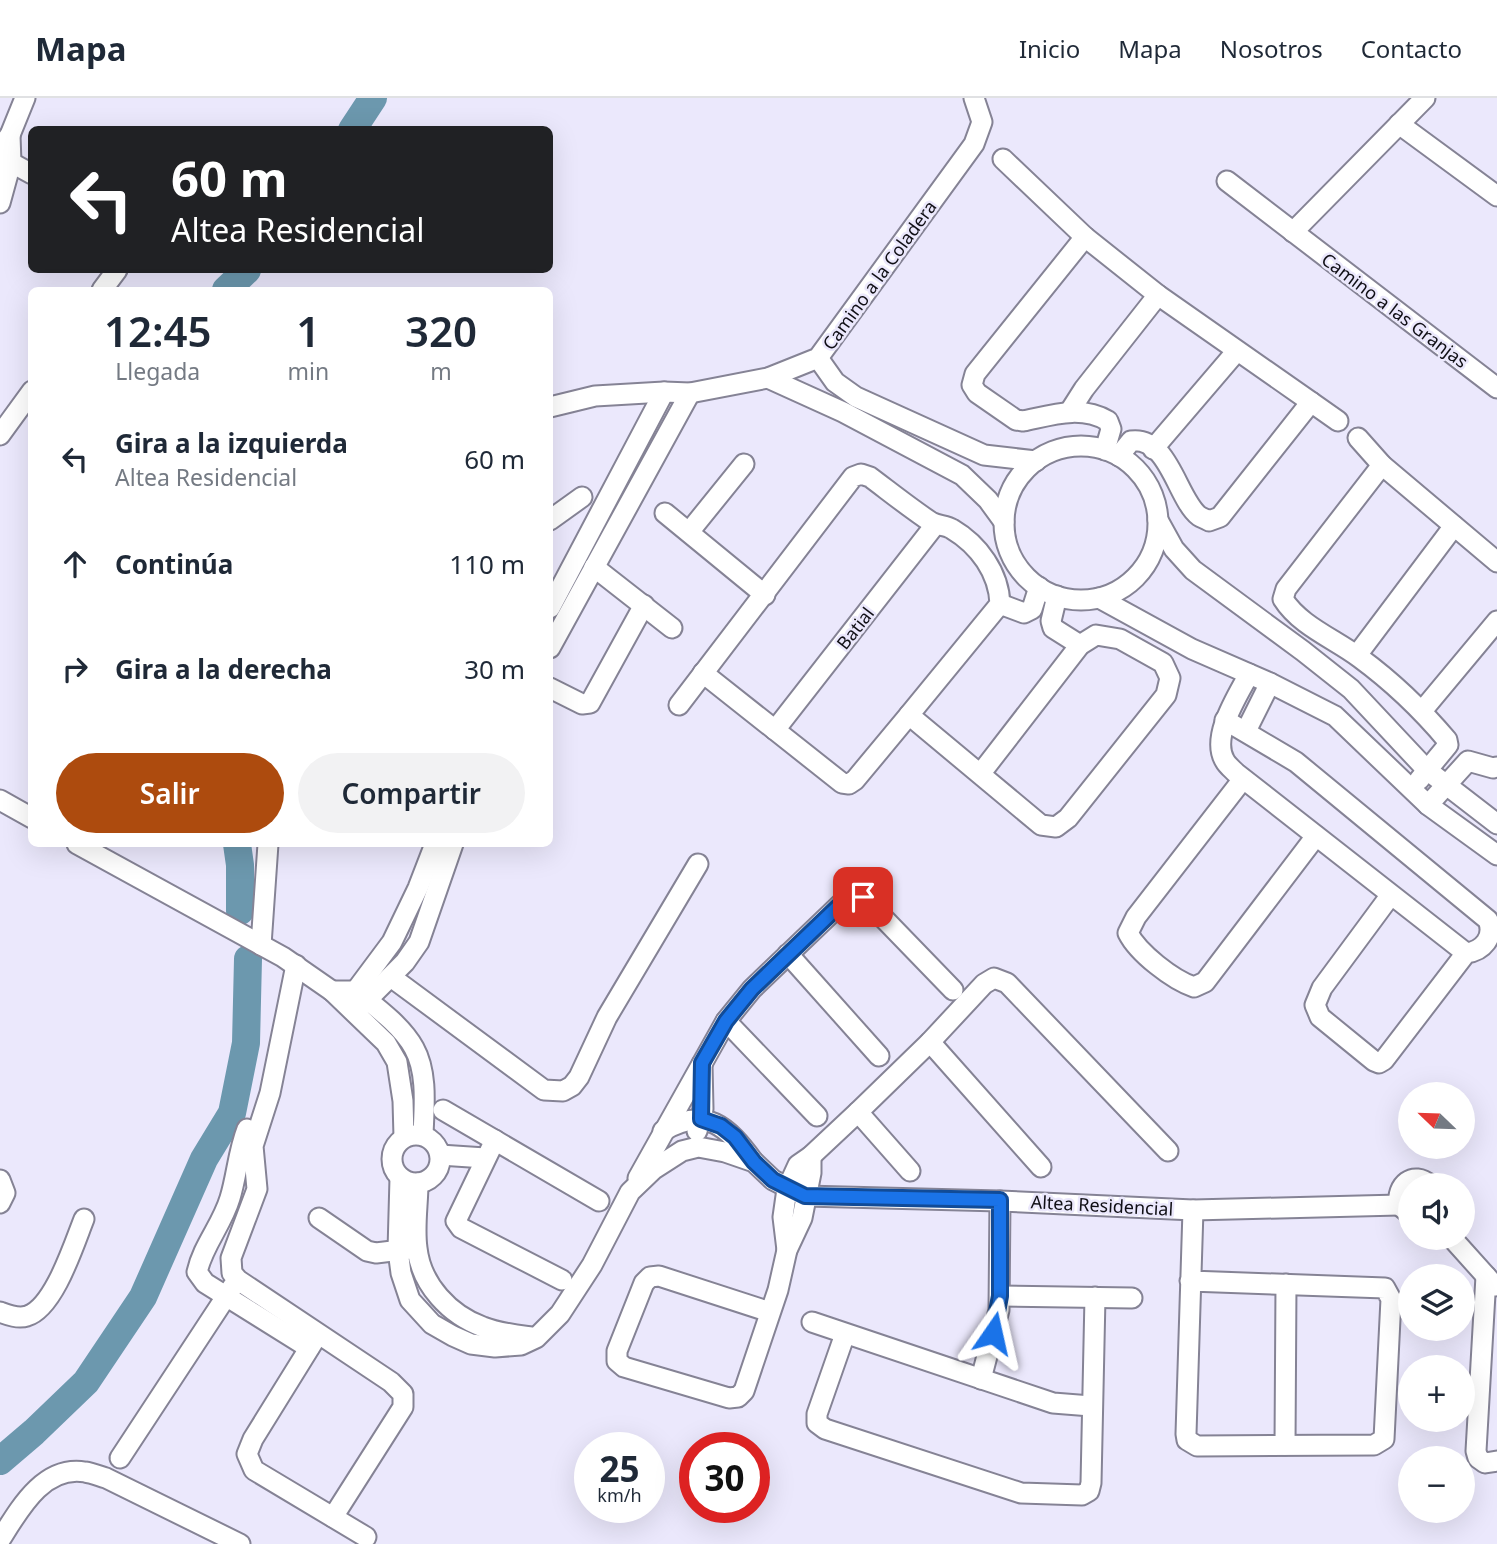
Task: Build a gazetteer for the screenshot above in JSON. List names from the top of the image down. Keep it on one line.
{"streets":{"street":["Camino a la Coladera","Camino a las Granjas","Batial","Altea Residencial"]},"north":"top left","page":{"header":"Mapa","nav":["Inicio","Mapa","Nosotros","Contacto"],"turn":["60 m","Altea Residencial"],"eta":["12:45","Llegada","1","min","320","m"],"list":[{"name":"Gira a la izquierda","note":"Altea Residencial","value":"60 m"},{"name":"Continúa","value":"110 m"},{"name":"Gira a la derecha","value":"30 m"}],"buttons":["Salir","Compartir"],"map_buttons":["+","−"],"speed":"25 km/h","limit":"30"}}
